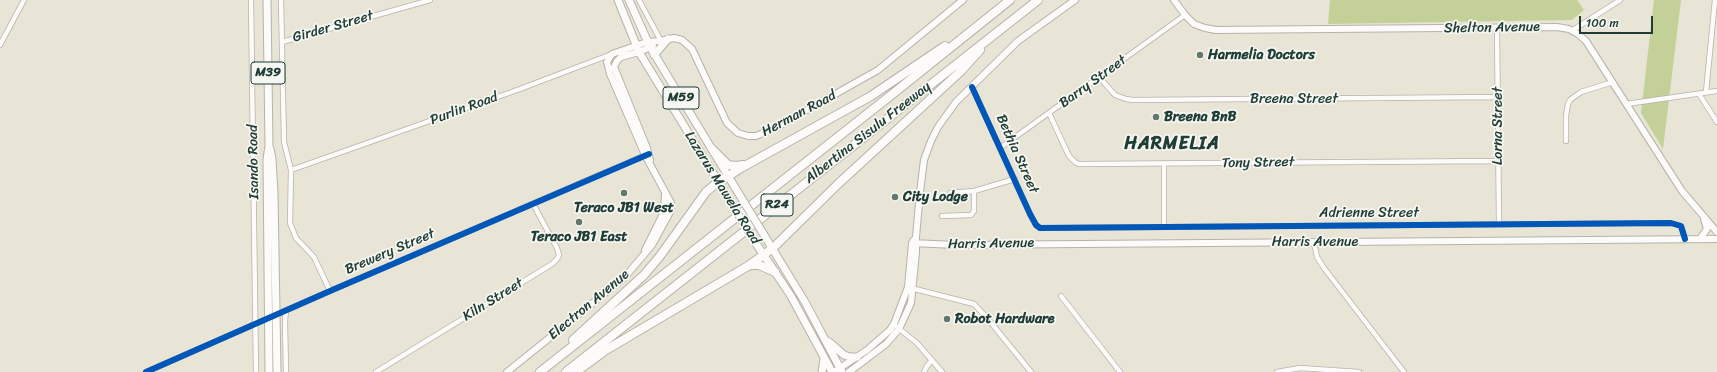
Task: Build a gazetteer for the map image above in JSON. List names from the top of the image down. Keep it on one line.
{"streets":{"highway":["Albertina Sisulu Freeway","R24"],"main road":["Shelton Avenue","M39","M59","Purlin Road","Herman Road","Isando Road","Lazarus Mawela Road","Harris Avenue","Electron Avenue"],"street":["Girder Street","Barry Street","Breena Street","Lorna Street","Bethia Street","Tony Street","Adrienne Street","Brewery Street","Kiln Street"]},"crossings":[["Shelton Avenue","Barry Street"],["Shelton Avenue","Lorna Street"],["Barry Street","Breena Street"],["Barry Street","Bethia Street"],["Barry Street","Tony Street"],["Breena Street","Lorna Street"],["Purlin Road","Herman Road"],["Purlin Road","Lazarus Mawela Road"],["Purlin Road","Electron Avenue"],["Herman Road","Lazarus Mawela Road"],["Herman Road","Electron Avenue"],["Lorna Street","Tony Street"],["Lorna Street","Adrienne Street"],["Bethia Street","Adrienne Street"],["Isando Road","Brewery Street"],["Lazarus Mawela Road","Electron Avenue"],["Adrienne Street","Harris Avenue"],["Brewery Street","Kiln Street"],["Brewery Street","Electron Avenue"]],"districts":["HARMELIA"],"places":["Harmelia Doctors","Breena BnB","Teraco JB1 West","City Lodge","Teraco JB1 East","Robot Hardware"],"scale_bar":"100 m"}
